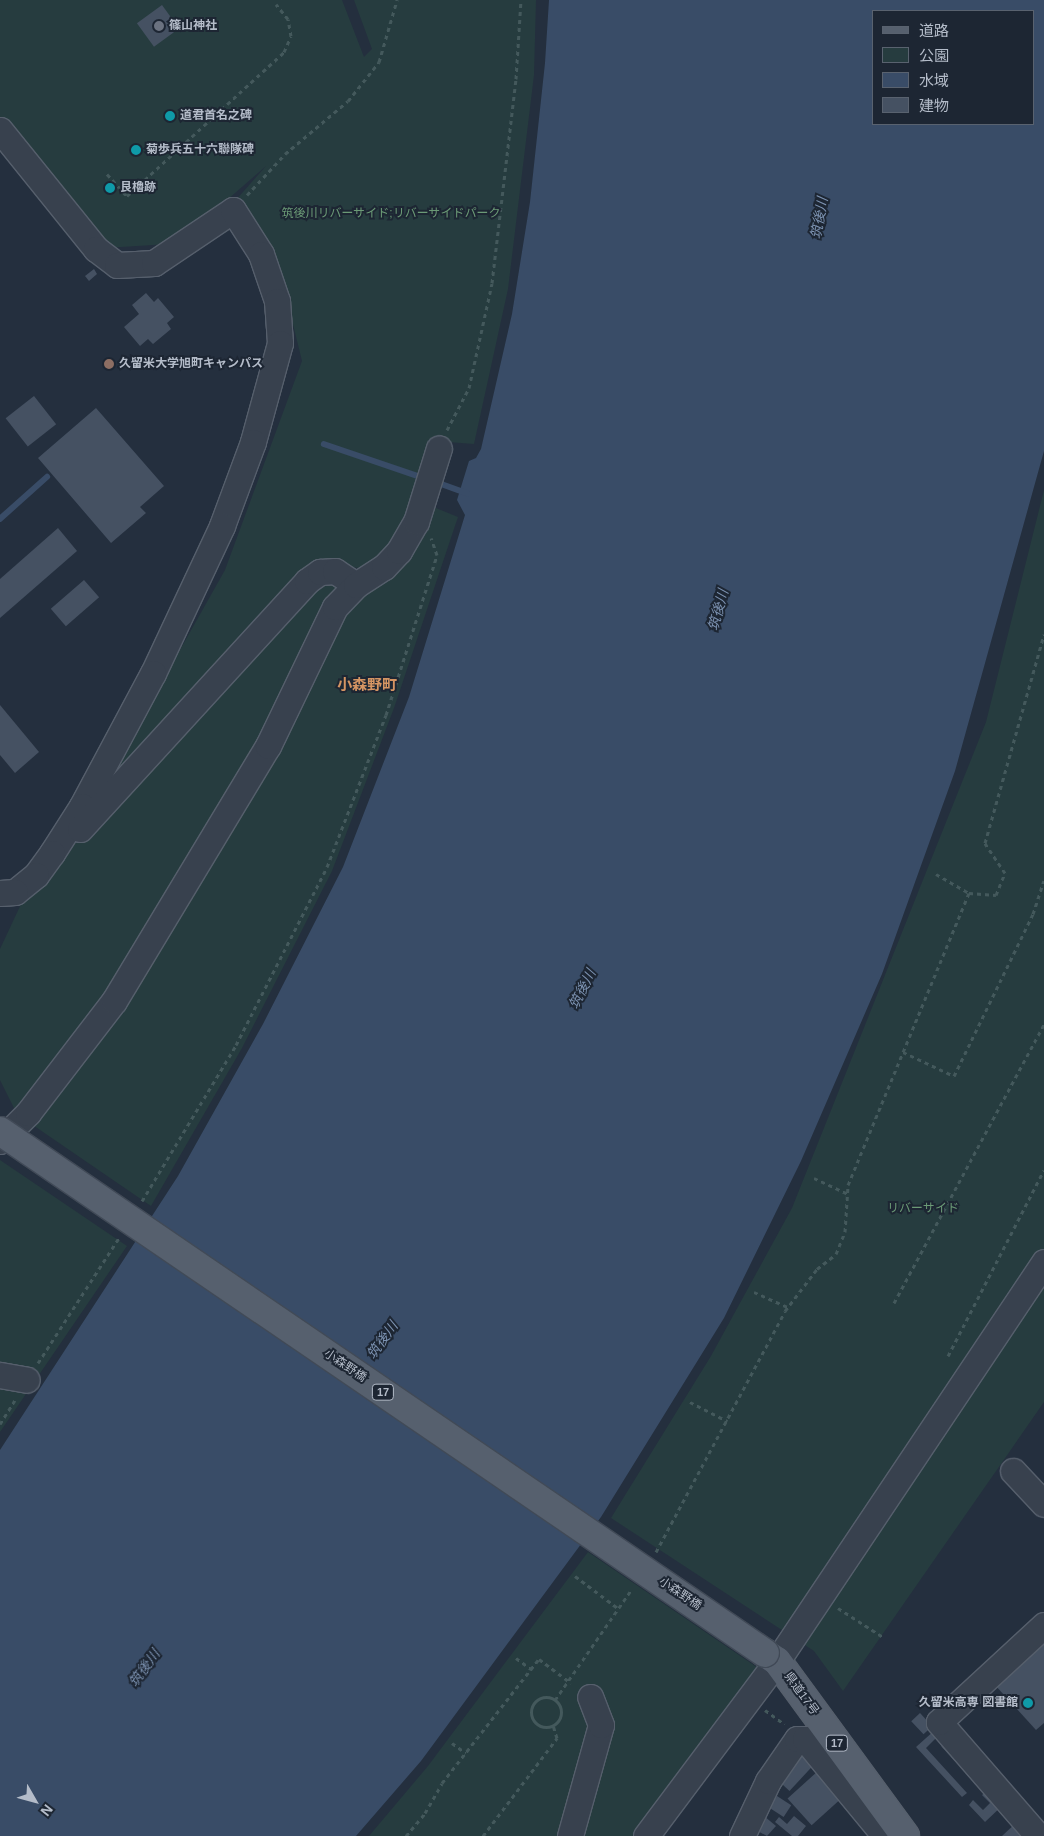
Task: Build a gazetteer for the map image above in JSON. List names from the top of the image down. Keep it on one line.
{"streets":{"main road":["小森野橋","17","県道17号"]},"crossings":[["小森野橋","県道17号"]],"districts":["小森野町"],"water":["筑後川"],"parks":["筑後川リバーサイド;リバーサイドパーク","リバーサイド"],"places":["篠山神社","道君首名之碑","菊歩兵五十六聯隊碑","艮櫓跡","久留米大学旭町キャンパス","久留米高専 図書館"],"legend":["道路","公園","水域","建物"],"north":"bottom right"}
